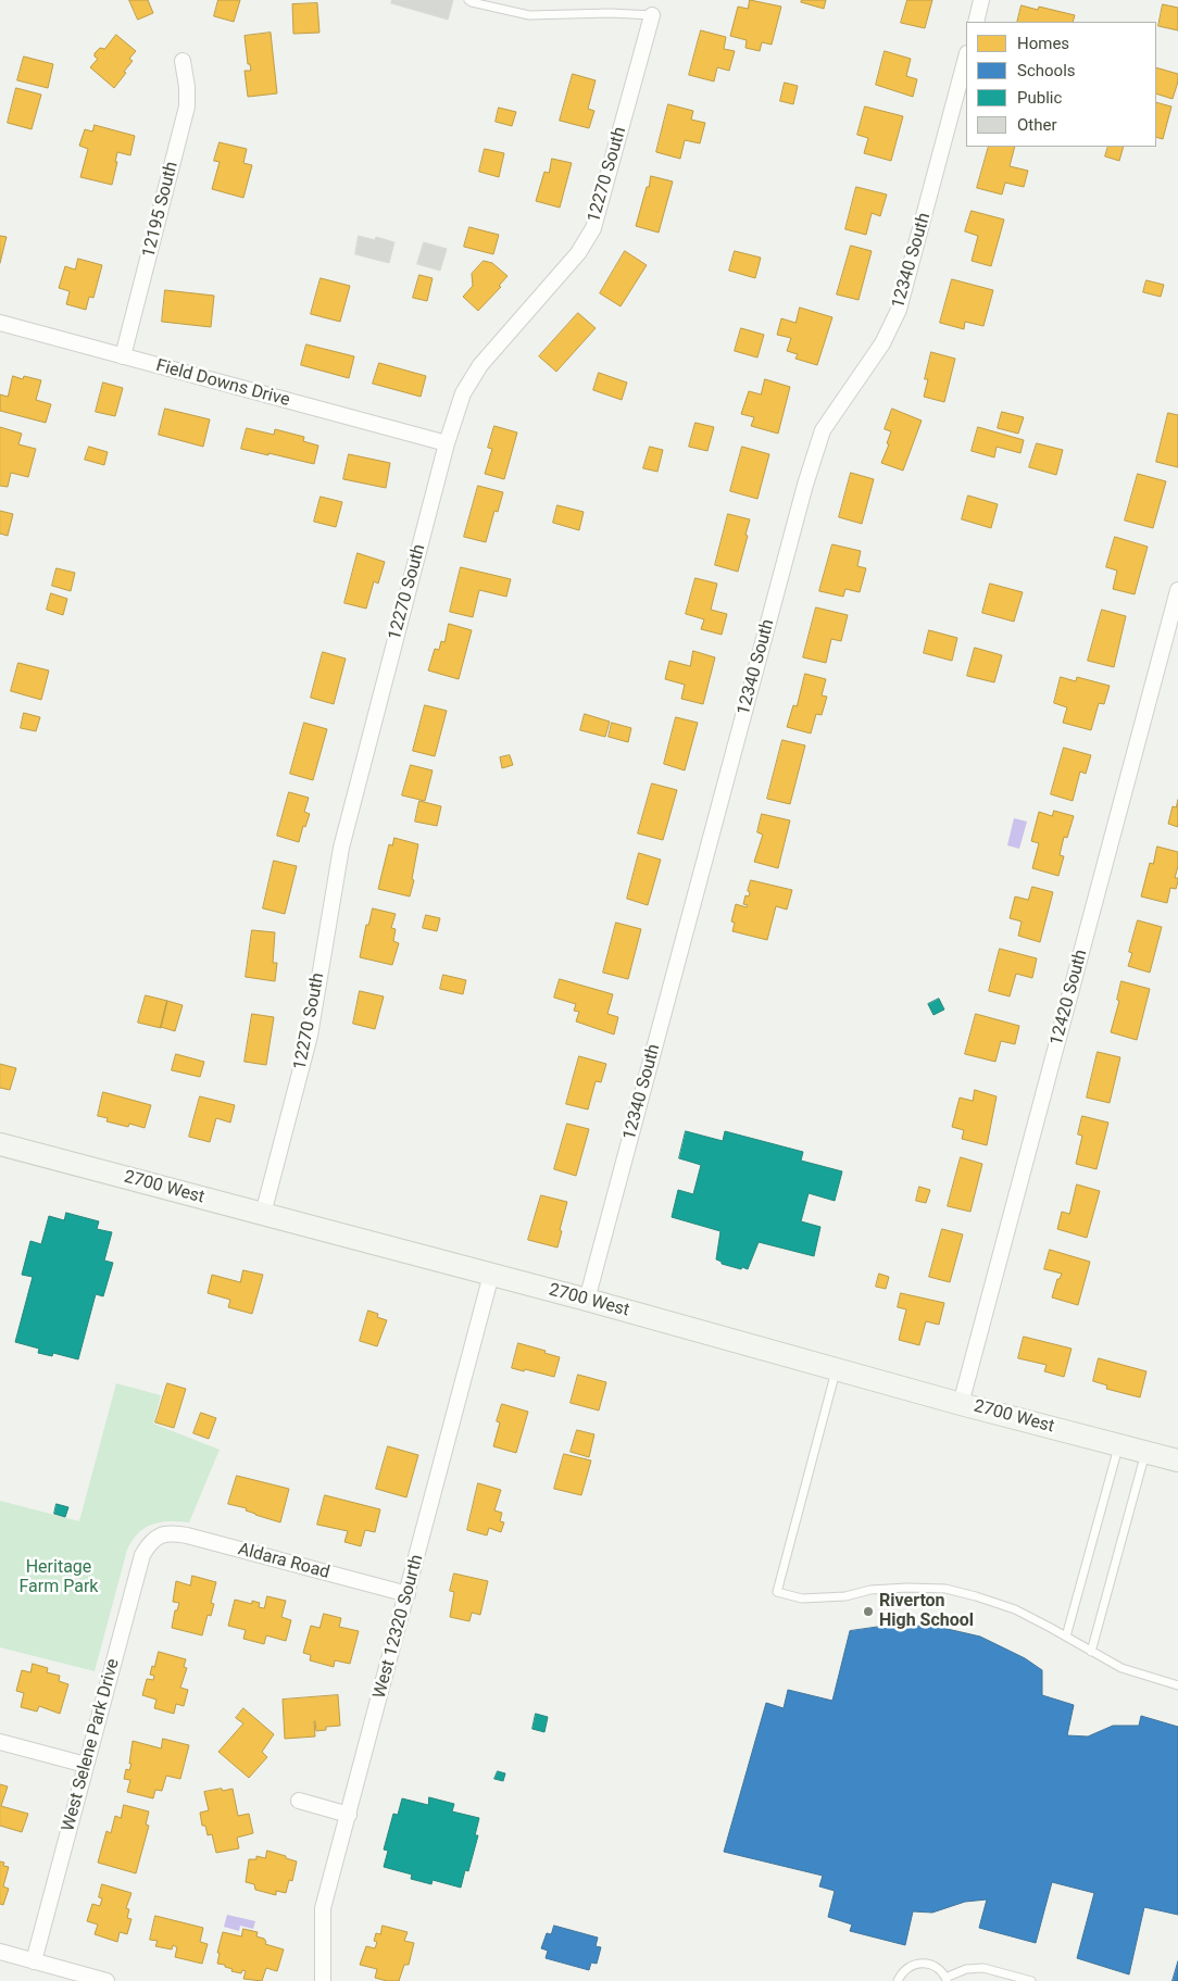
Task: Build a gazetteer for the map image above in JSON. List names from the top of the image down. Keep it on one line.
{"streets":{"main road":["2700 West"],"street":["12270 South","12195 South","12340 South","Field Downs Drive","12420 South","Aldara Road","West 12320 Sourth","West Selene Park Drive"]},"crossings":[["12270 South","Field Downs Drive"],["12270 South","2700 West"],["12195 South","Field Downs Drive"],["12340 South","2700 West"],["12420 South","2700 West"],["2700 West","West 12320 Sourth"],["Aldara Road","West 12320 Sourth"],["Aldara Road","West Selene Park Drive"]],"parks":["Heritage Farm Park"],"places":["Riverton High School"],"legend":["Homes","Schools","Public","Other"]}
